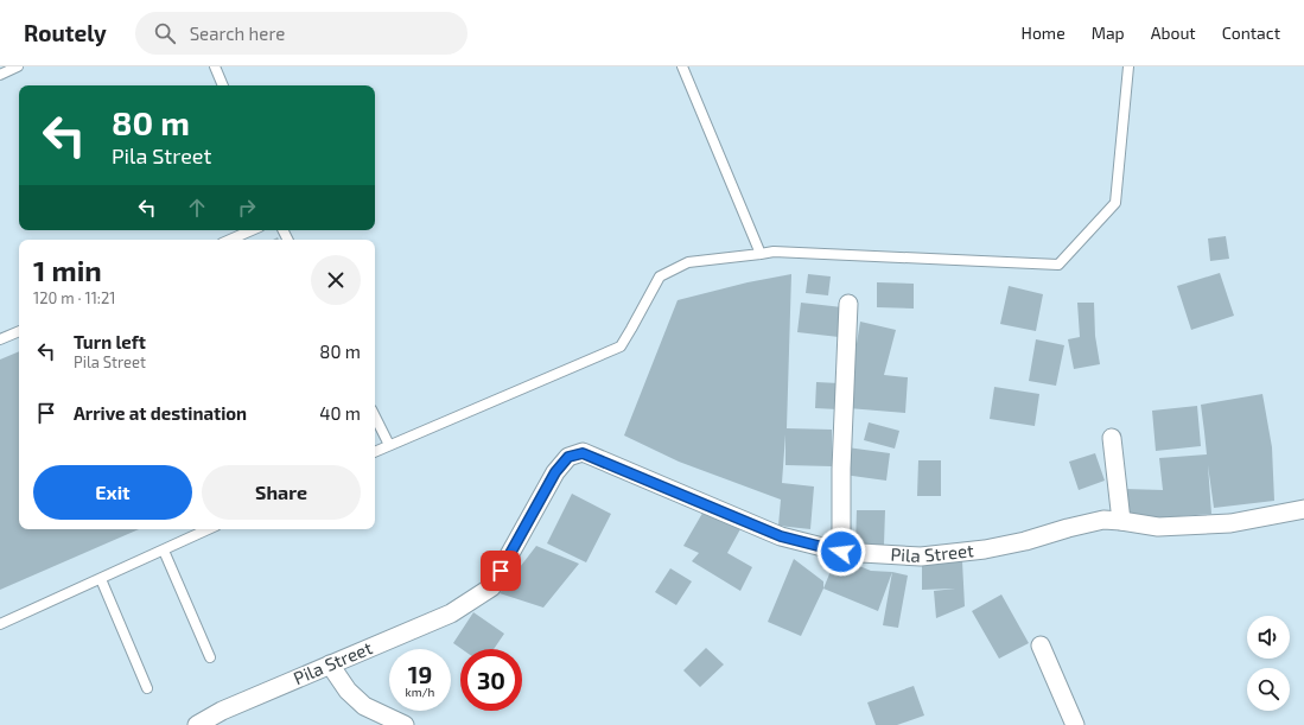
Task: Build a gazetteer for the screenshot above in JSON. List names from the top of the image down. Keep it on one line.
{"streets":{"street":["Pila Street"]},"page":{"header":"Routely","search":"Search here","nav":["Home","Map","About","Contact"],"turn":["80 m","Pila Street"],"heading":["1 min","120 m · 11:21"],"list":[{"name":"Turn left","note":"Pila Street","value":"80 m"},{"name":"Arrive at destination","value":"40 m"}],"buttons":["Exit","Share"],"speed":"19 km/h","limit":"30"}}
